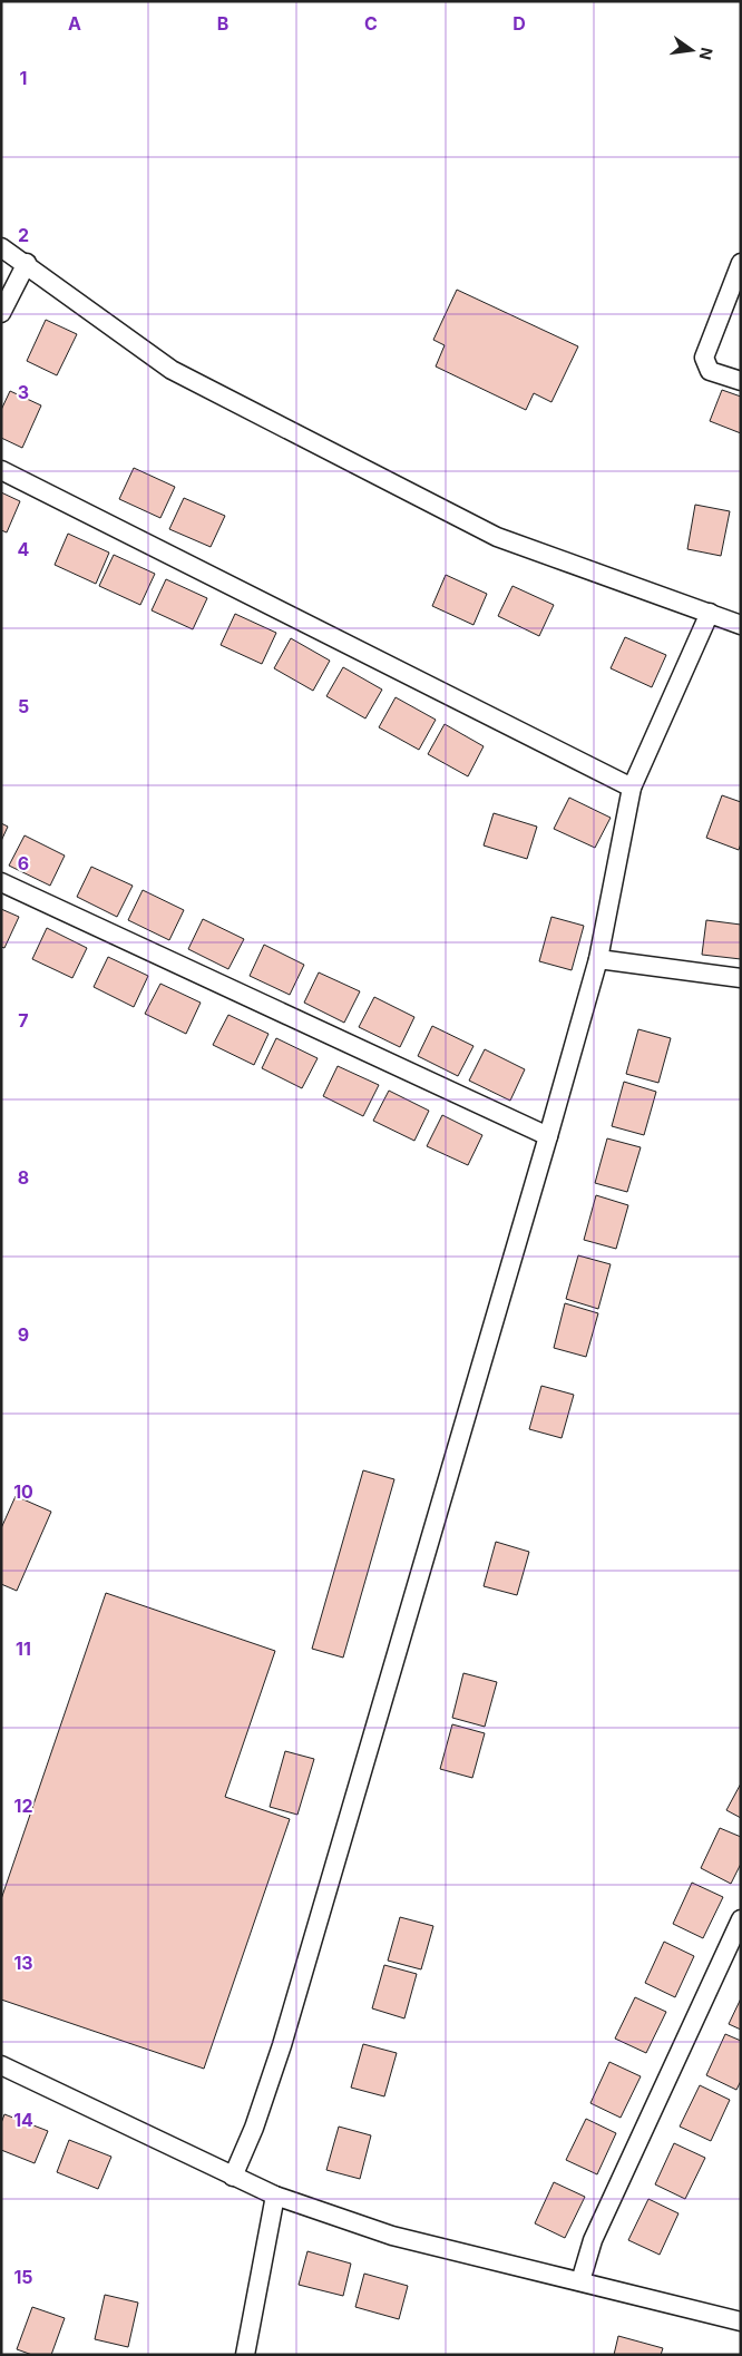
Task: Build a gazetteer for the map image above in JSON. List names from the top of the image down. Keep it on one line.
{"north":"right","grid":{"columns":["A","B","C","D"],"rows":["1","2","3","4","5","6","7","8","9","10","11","12","13","14","15"]}}
